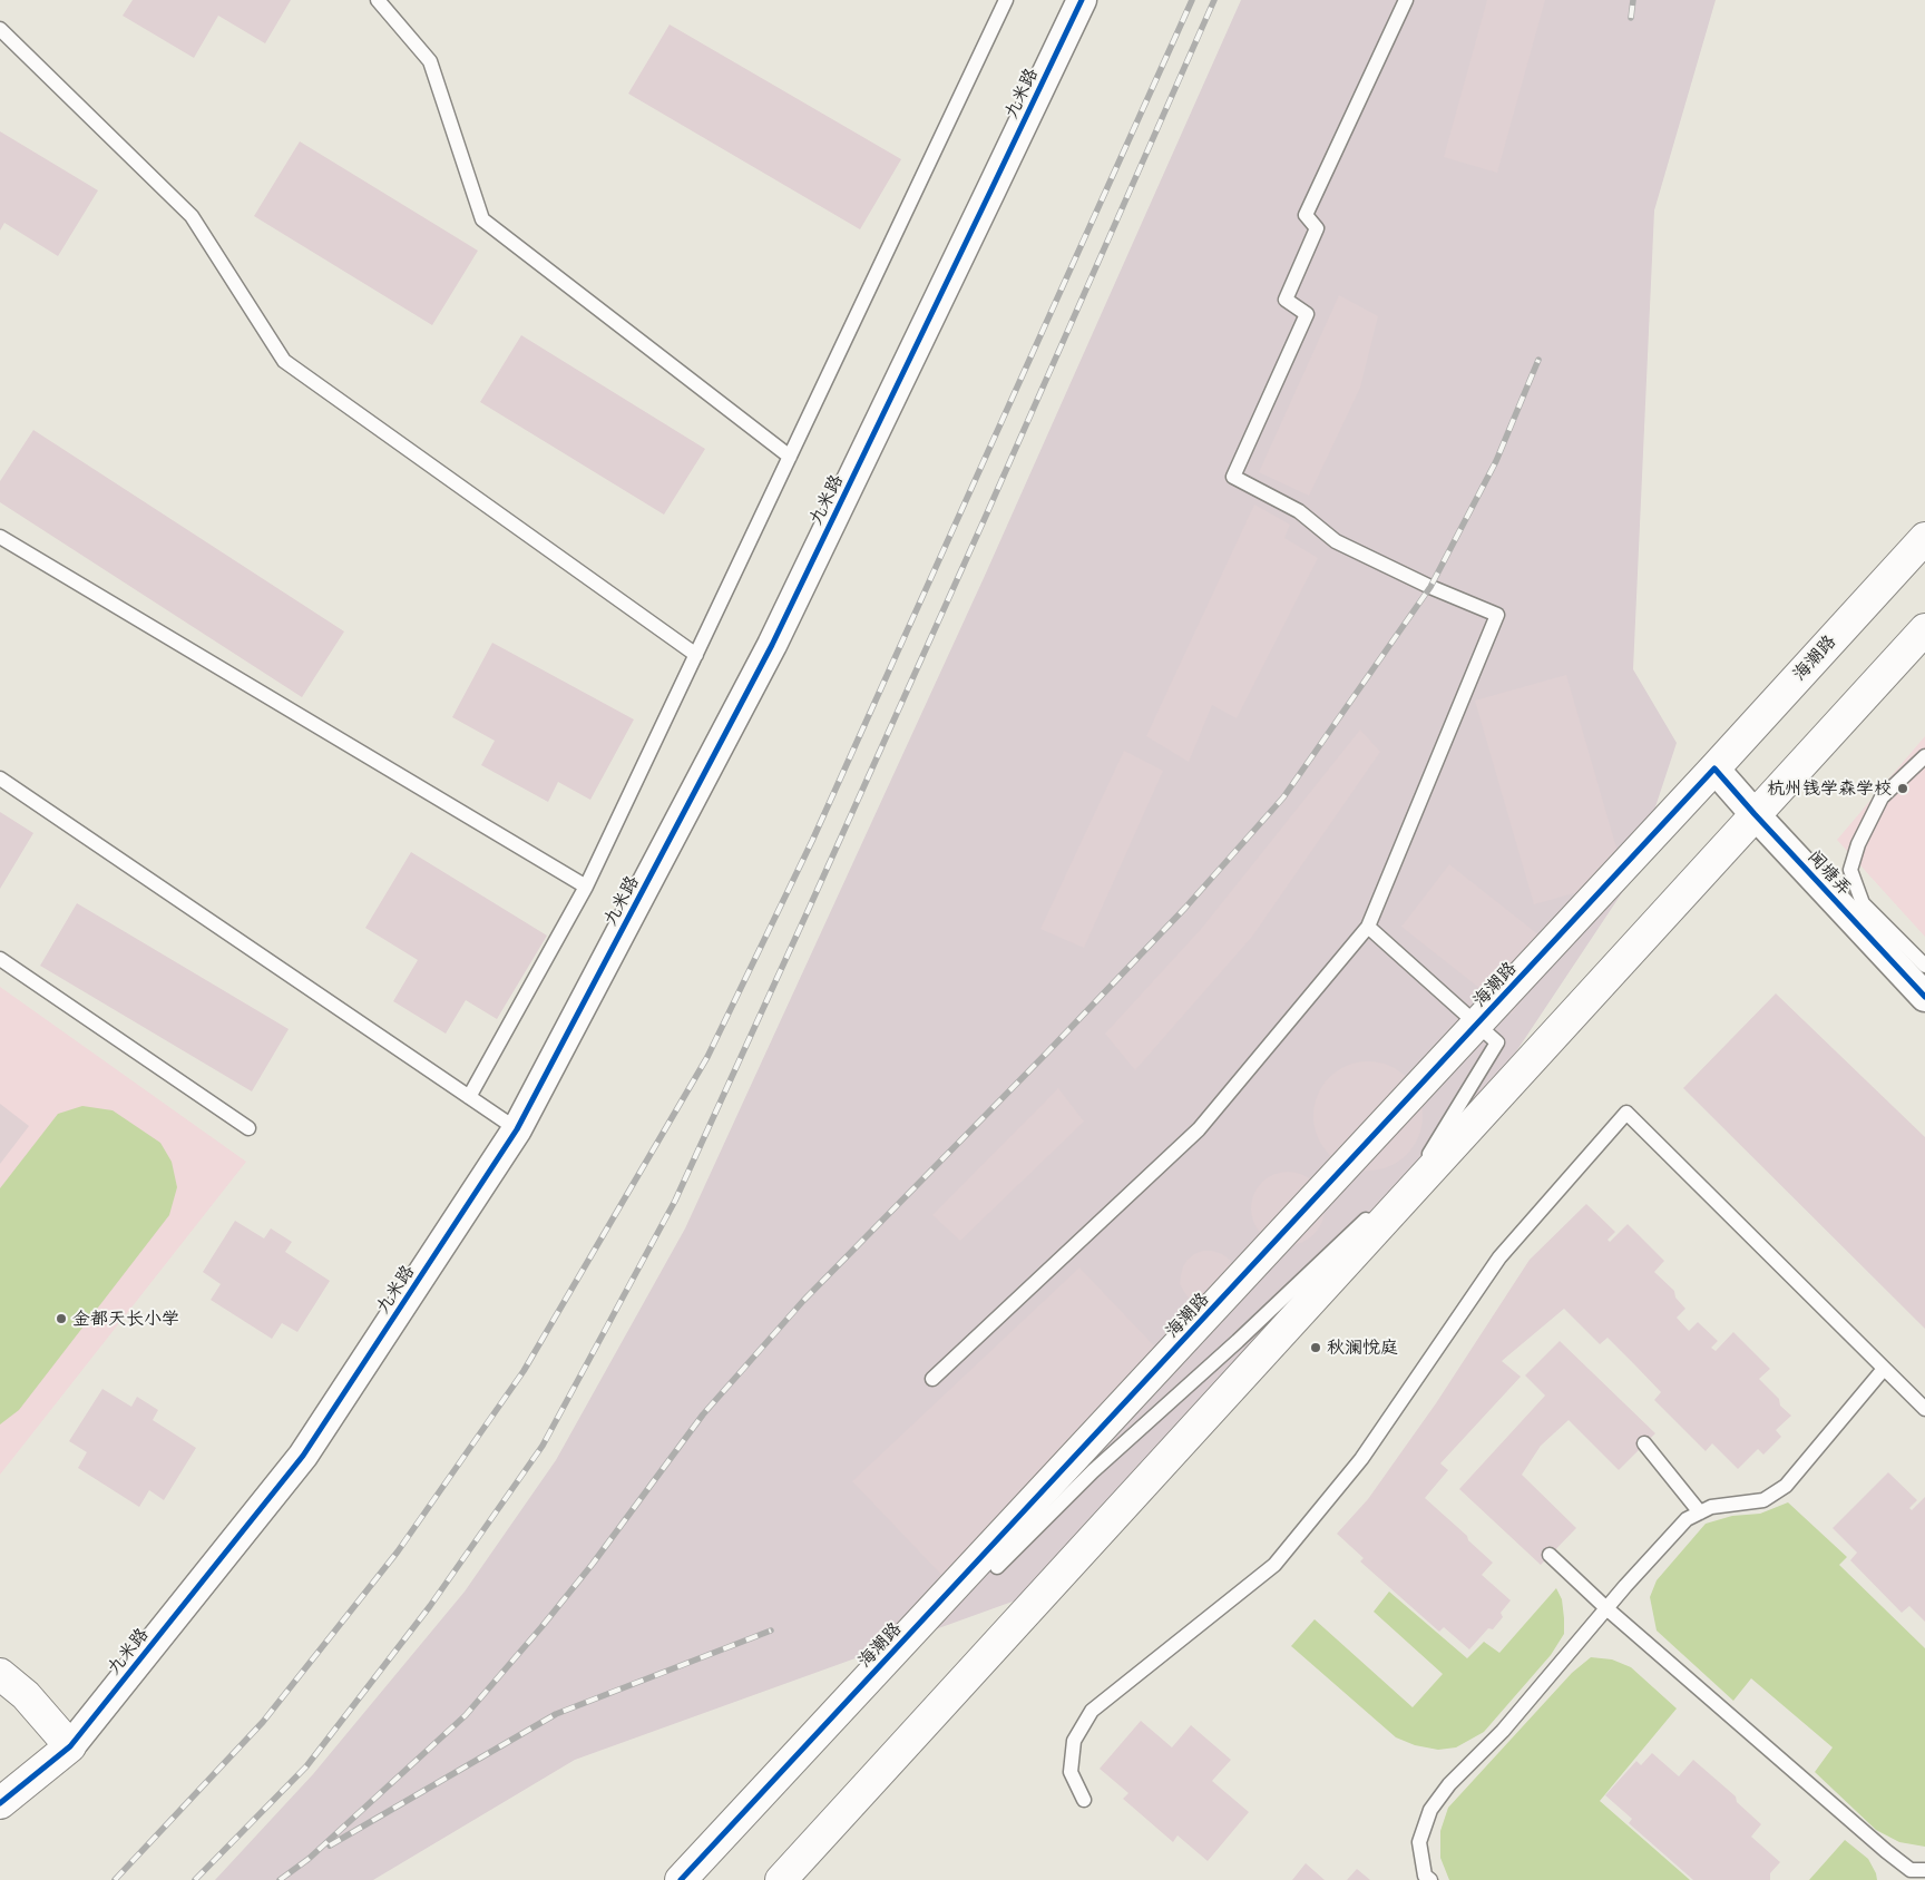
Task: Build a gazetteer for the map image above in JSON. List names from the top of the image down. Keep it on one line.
{"streets":{"street":["九米路","海潮路","闻塘弄"]},"crossings":[["海潮路","闻塘弄"]],"places":["杭州钱学森学校","金都天长小学","秋澜悦庭"]}
